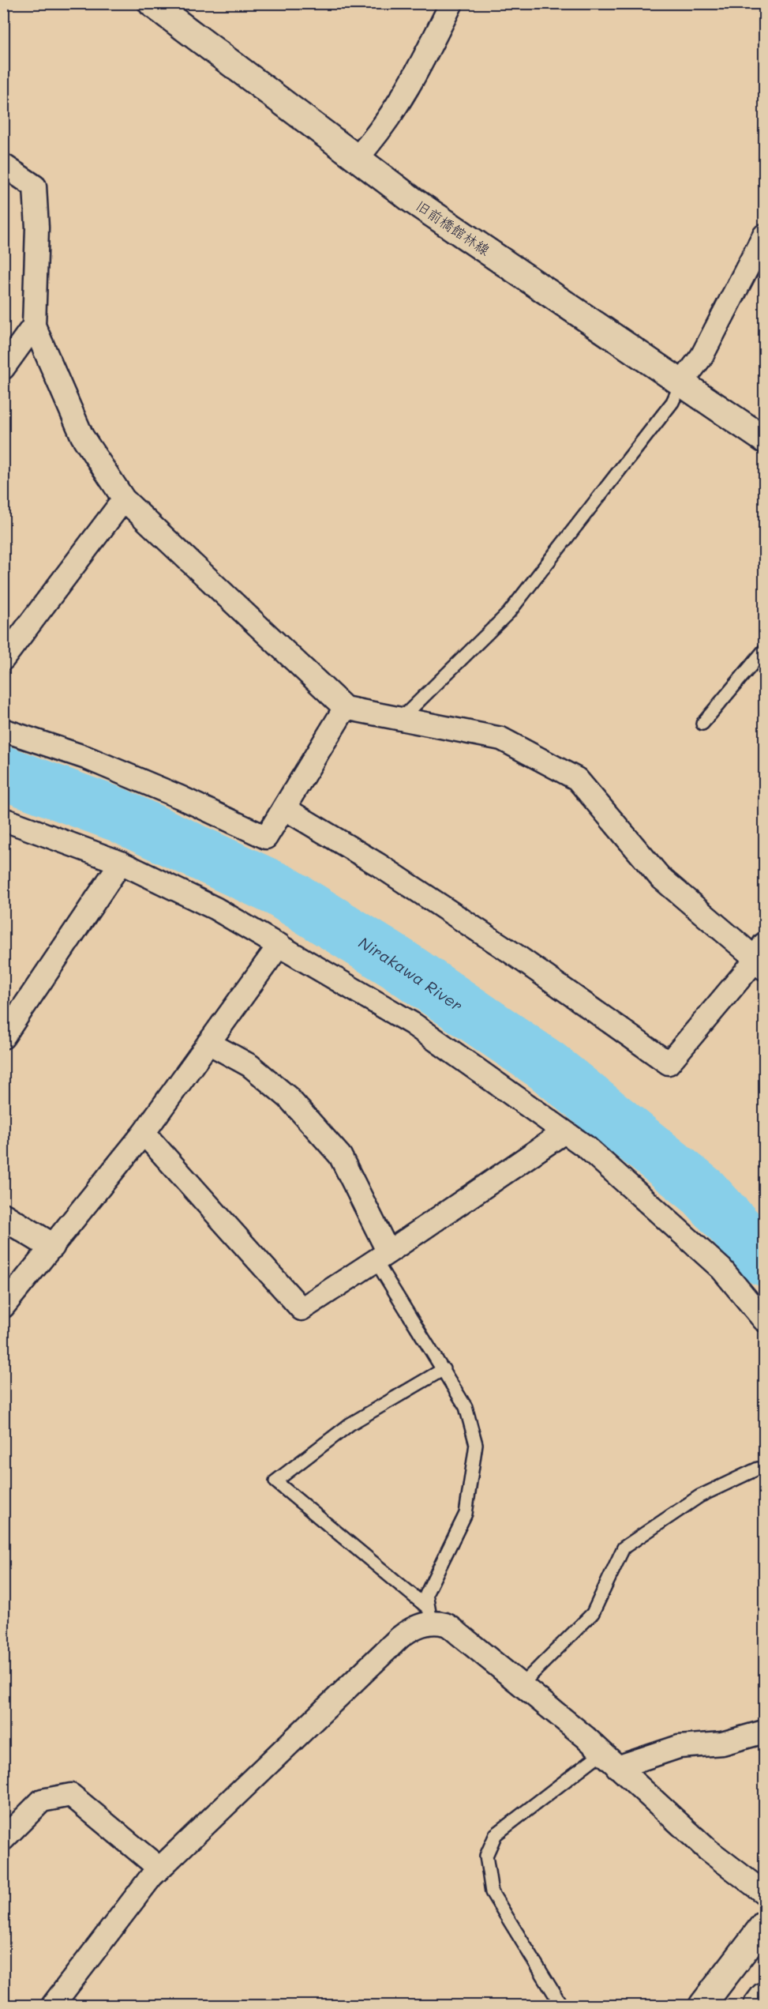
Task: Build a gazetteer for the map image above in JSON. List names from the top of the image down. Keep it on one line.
{"streets":{"street":["旧前橋館林線"]},"water":["Nirakawa River"]}
